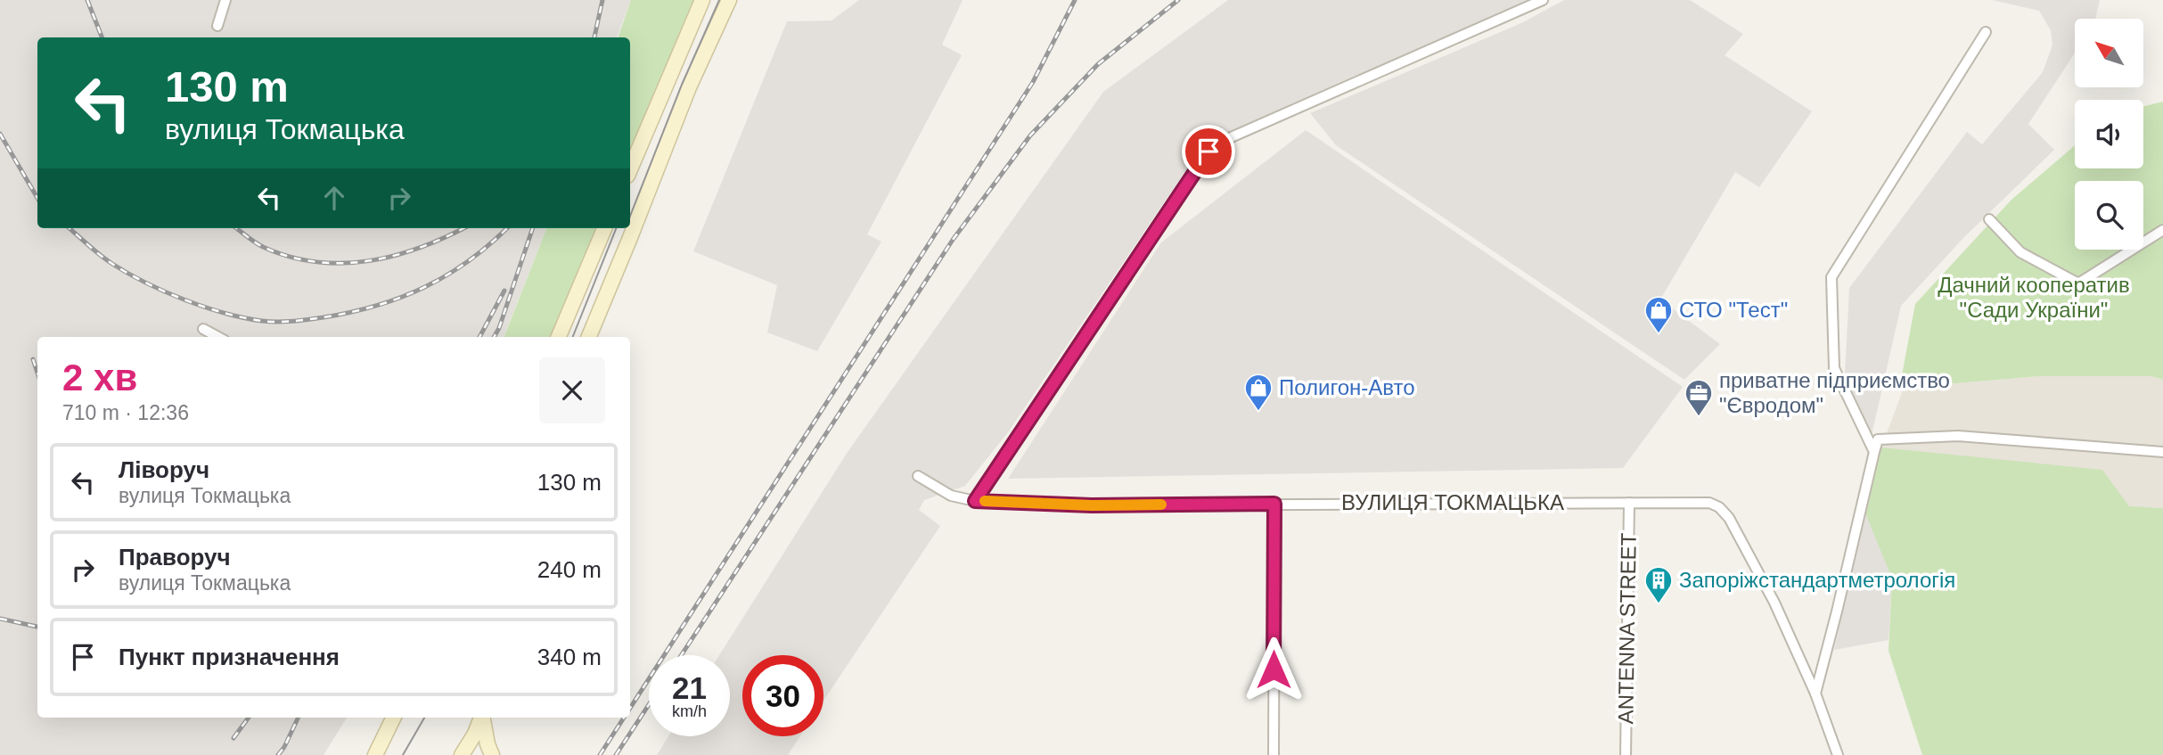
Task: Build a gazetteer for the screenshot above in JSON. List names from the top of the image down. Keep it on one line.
{"streets":{"street":["ВУЛИЦЯ ТОКМАЦЬКА","ANTENNA STREET"]},"crossings":[["ВУЛИЦЯ ТОКМАЦЬКА","ANTENNA STREET"]],"parks":["Дачний кооператив \"Сади України\""],"places":{"shop":["СТО \"Тест\"","Полигон-Авто"],"office":["приватне підприємство \"Євродом\""],"building":["Запоріжстандартметрологія"]},"north":"top left","page":{"turn":["130 m","вулиця Токмацька"],"heading":["2 хв","710 m · 12:36"],"list":[{"name":"Ліворуч","note":"вулиця Токмацька","value":"130 m"},{"name":"Праворуч","note":"вулиця Токмацька","value":"240 m"},{"name":"Пункт призначення","value":"340 m"}],"speed":"21 km/h","limit":"30"}}
